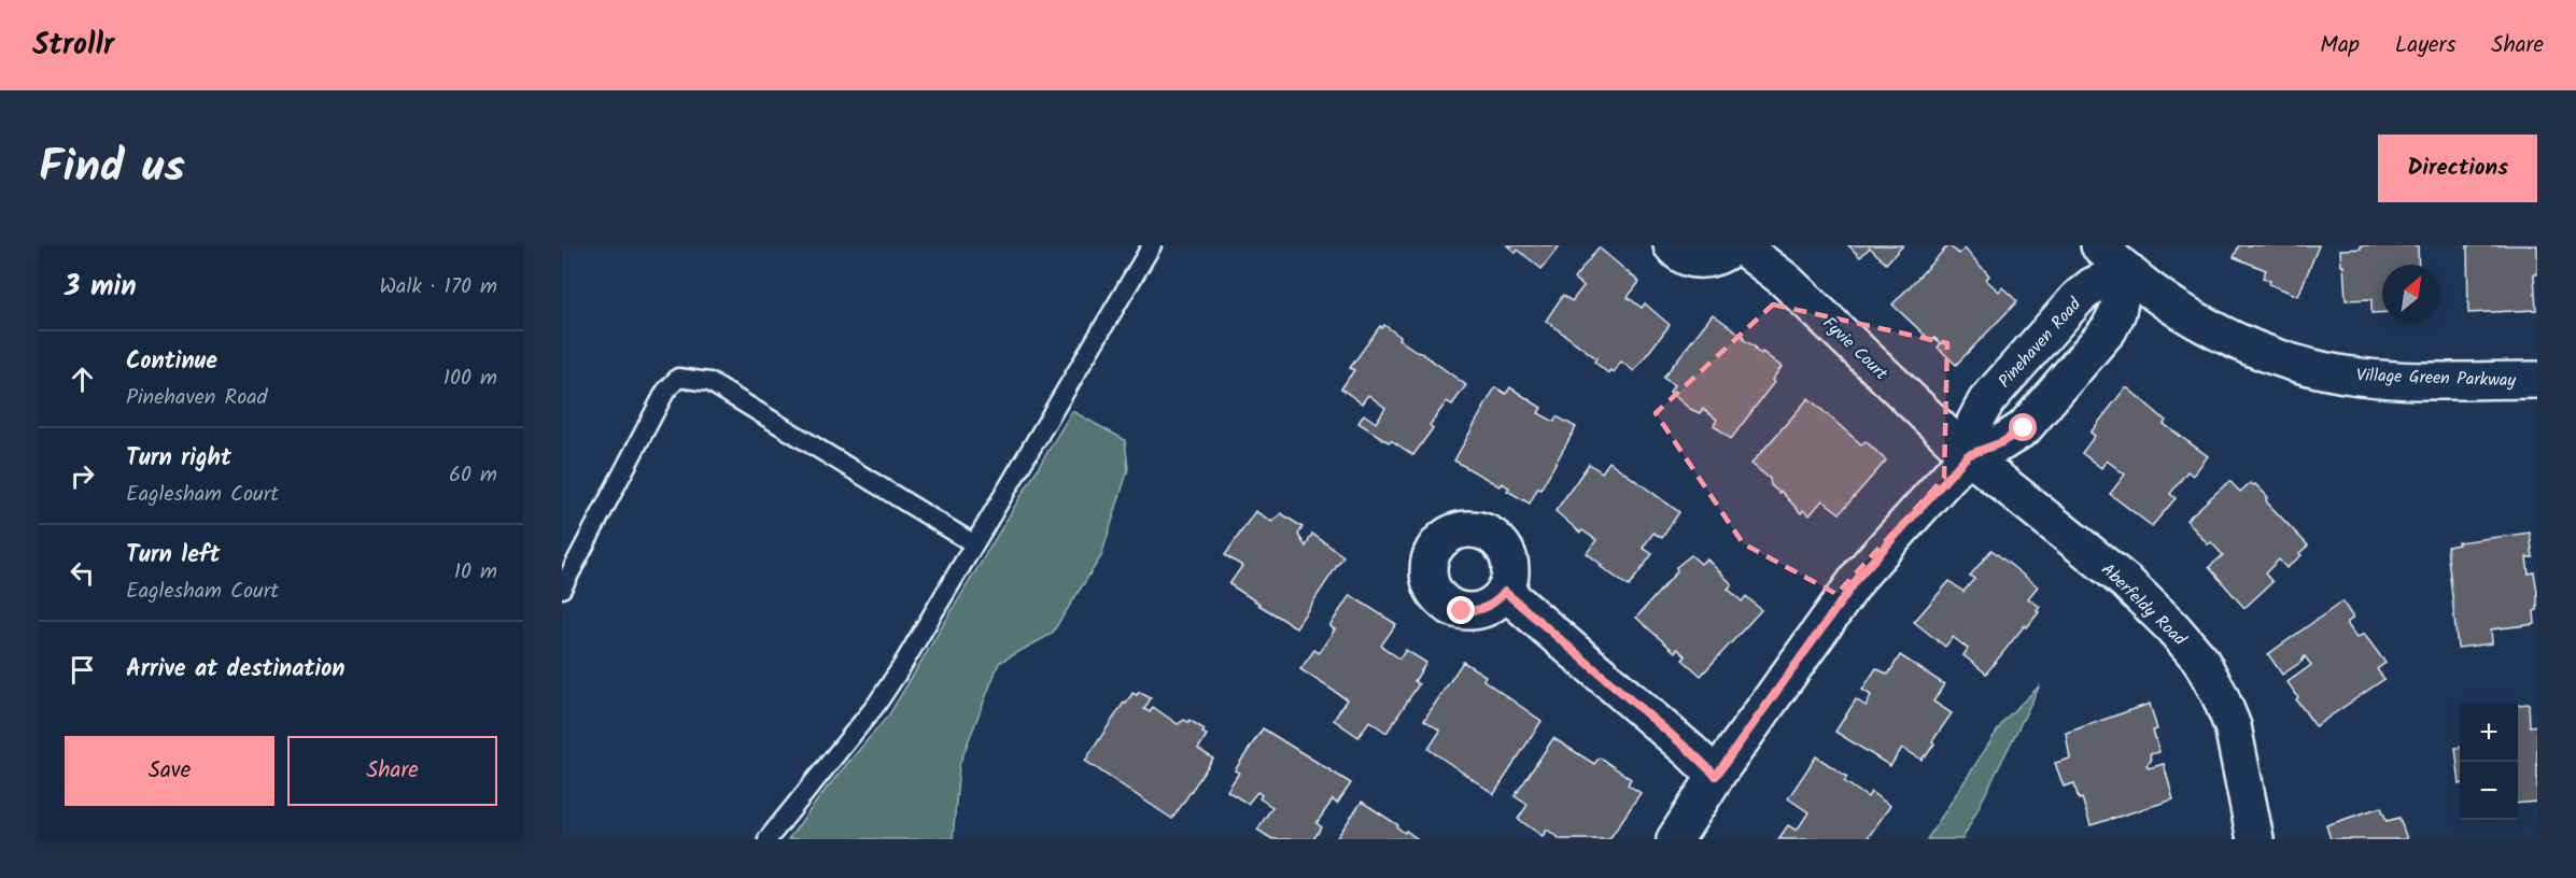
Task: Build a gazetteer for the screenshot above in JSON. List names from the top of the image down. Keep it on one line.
{"streets":{"street":["Fyvie Court","Village Green Parkway","Aberfeldy Road"]},"crossings":[["Fyvie Court","Aberfeldy Road"]],"north":"top right","page":{"header":"Strollr","nav":["Map","Layers","Share"],"title":"Find us","buttons":["Directions",["Save","Share"]],"heading":["3 min","Walk · 170 m"],"list":[["Continue","Pinehaven Road","100 m"],["Turn right","Eaglesham Court","60 m"],["Turn left","Eaglesham Court","10 m"],"Arrive at destination"],"map_buttons":["+","−"]}}
